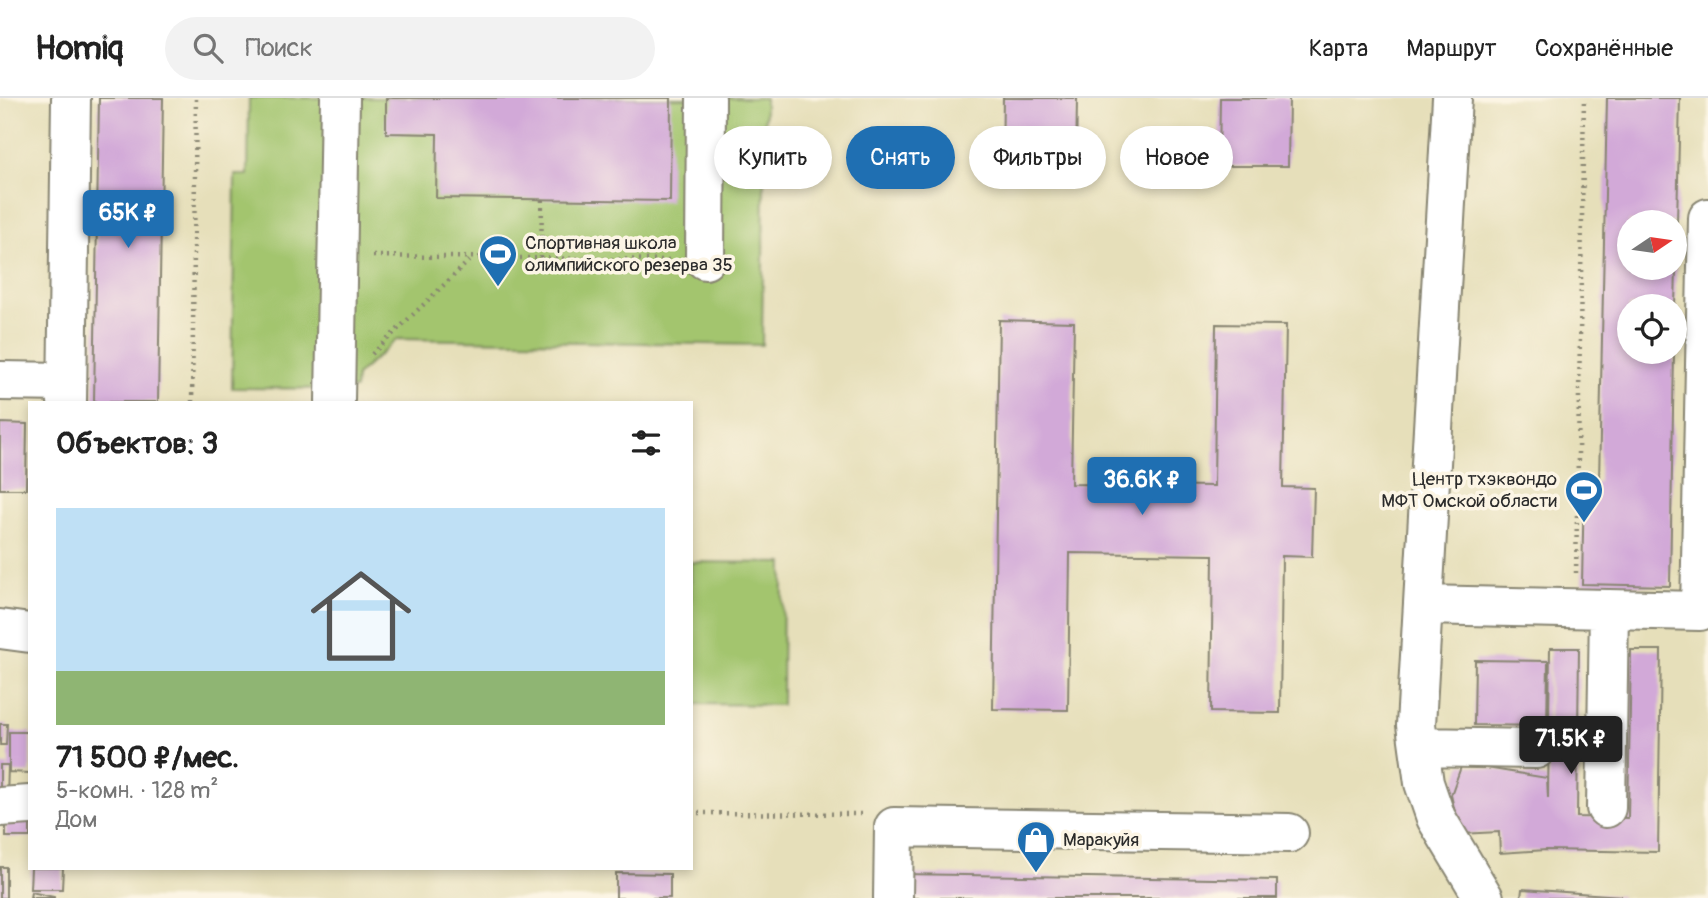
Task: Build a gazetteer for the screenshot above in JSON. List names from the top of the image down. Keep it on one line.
{"places":{"sports":["Спортивная школа олимпийского резерва 35","Центр тхэквондо МФТ Омской области"],"shop":["Маракуйя"]},"north":"right","page":{"header":"Homiq","search":"Поиск","nav":["Карта","Маршрут","Сохранённые"],"chip":["Купить","Снять","Фильтры","Новое"],"price":["65K ₽","36.6K ₽","71.5K ₽"],"heading":"Объектов: 3","list":[{"name":"71 500 ₽/мес.","note":"5-комн. · 128 m² · Дом"}]}}
